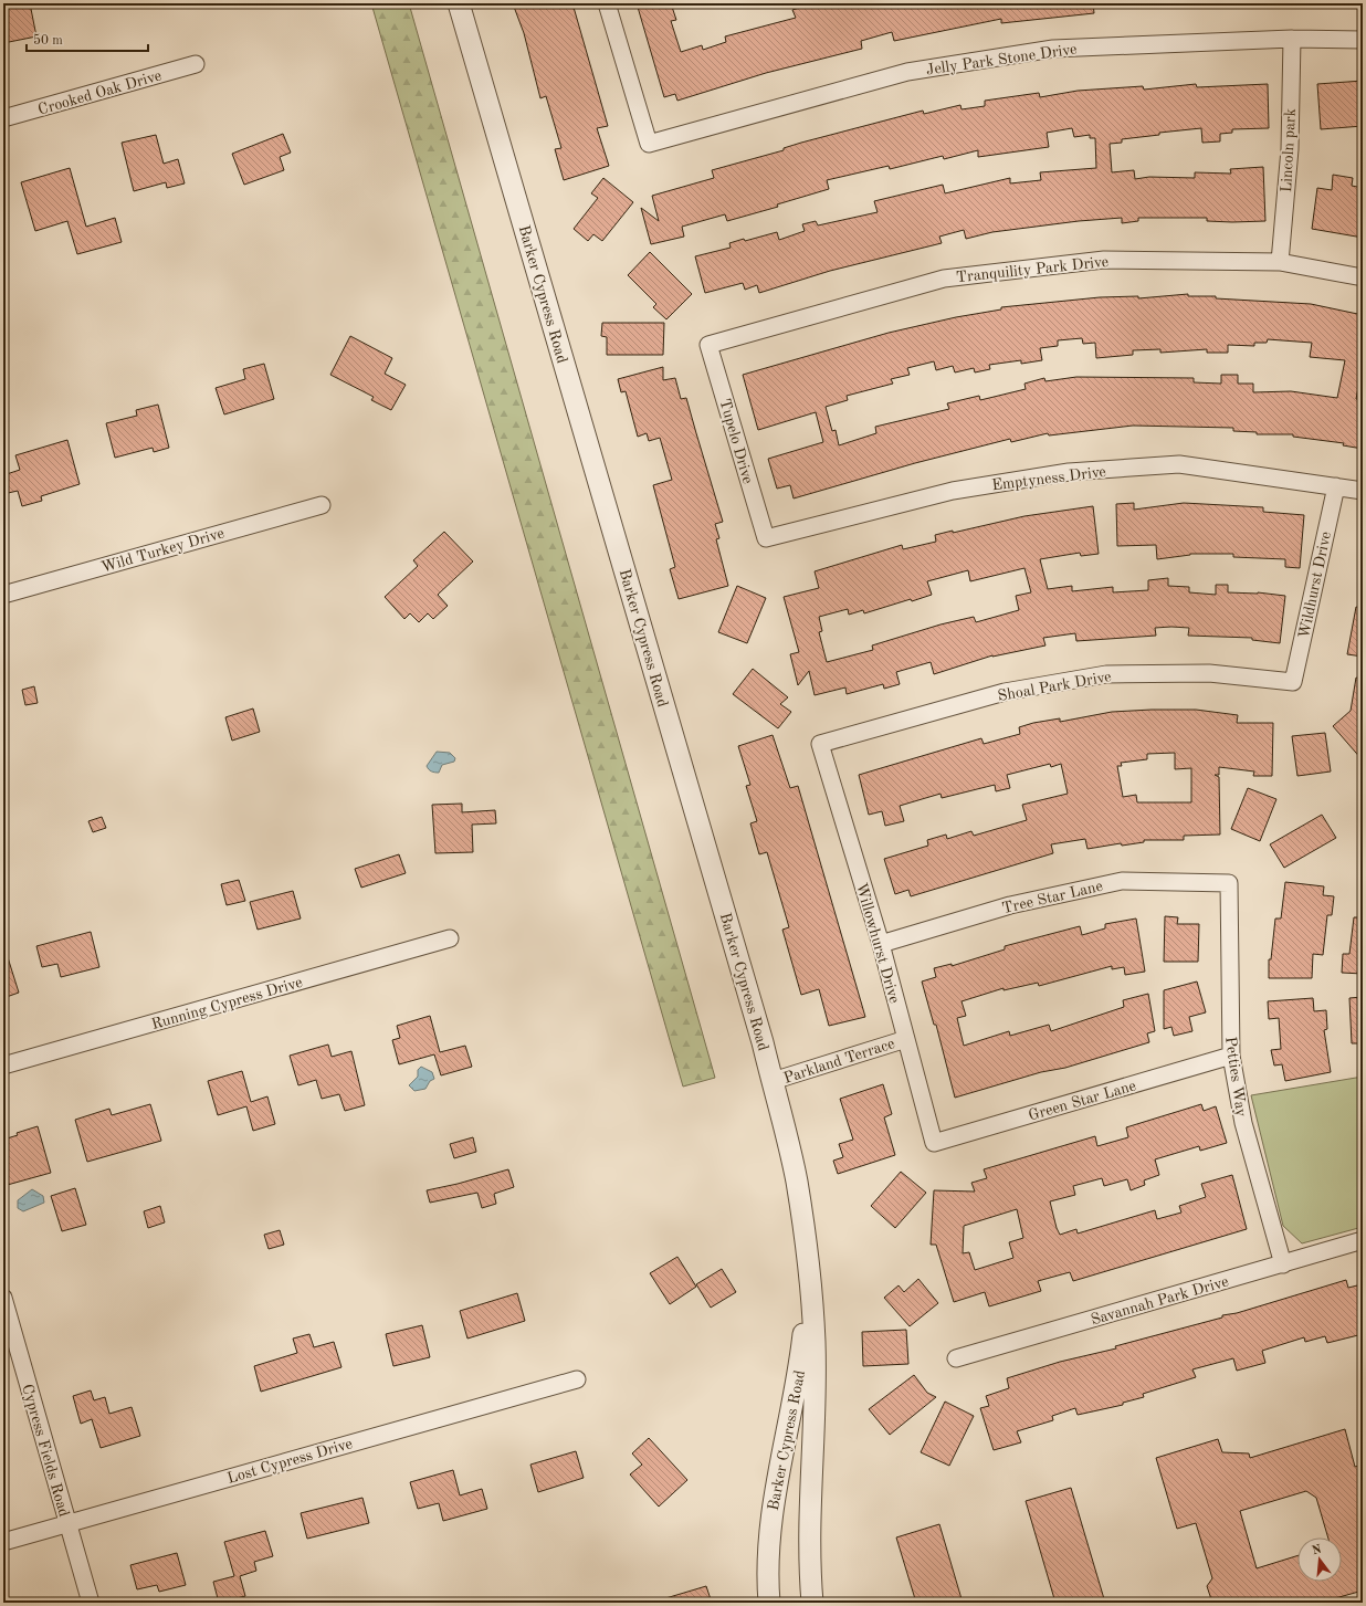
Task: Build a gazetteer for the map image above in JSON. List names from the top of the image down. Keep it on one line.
{"streets":{"street":["Jelly Park Stone Drive","Crooked Oak Drive","Lincoln park","Tranquility Park Drive","Barker Cypress Road","Tupelo Drive","Emptyness Drive","Wild Turkey Drive","Wildhurst Drive","Shoal Park Drive","Tree Star Lane","Willowhurst Drive","Running Cypress Drive","Parkland Terrace","Petties Way","Green Star Lane","Savannah Park Drive","Cypress Fields Road","Lost Cypress Drive"]},"crossings":[["Jelly Park Stone Drive","Lincoln park"],["Lincoln park","Tranquility Park Drive"],["Tranquility Park Drive","Tupelo Drive"],["Barker Cypress Road","Parkland Terrace"],["Tupelo Drive","Emptyness Drive"],["Emptyness Drive","Wildhurst Drive"],["Wildhurst Drive","Shoal Park Drive"],["Shoal Park Drive","Willowhurst Drive"],["Tree Star Lane","Willowhurst Drive"],["Tree Star Lane","Petties Way"],["Willowhurst Drive","Parkland Terrace"],["Willowhurst Drive","Green Star Lane"],["Petties Way","Green Star Lane"],["Petties Way","Savannah Park Drive"],["Cypress Fields Road","Lost Cypress Drive"]],"scale_bar":"50 m","north":"top"}
